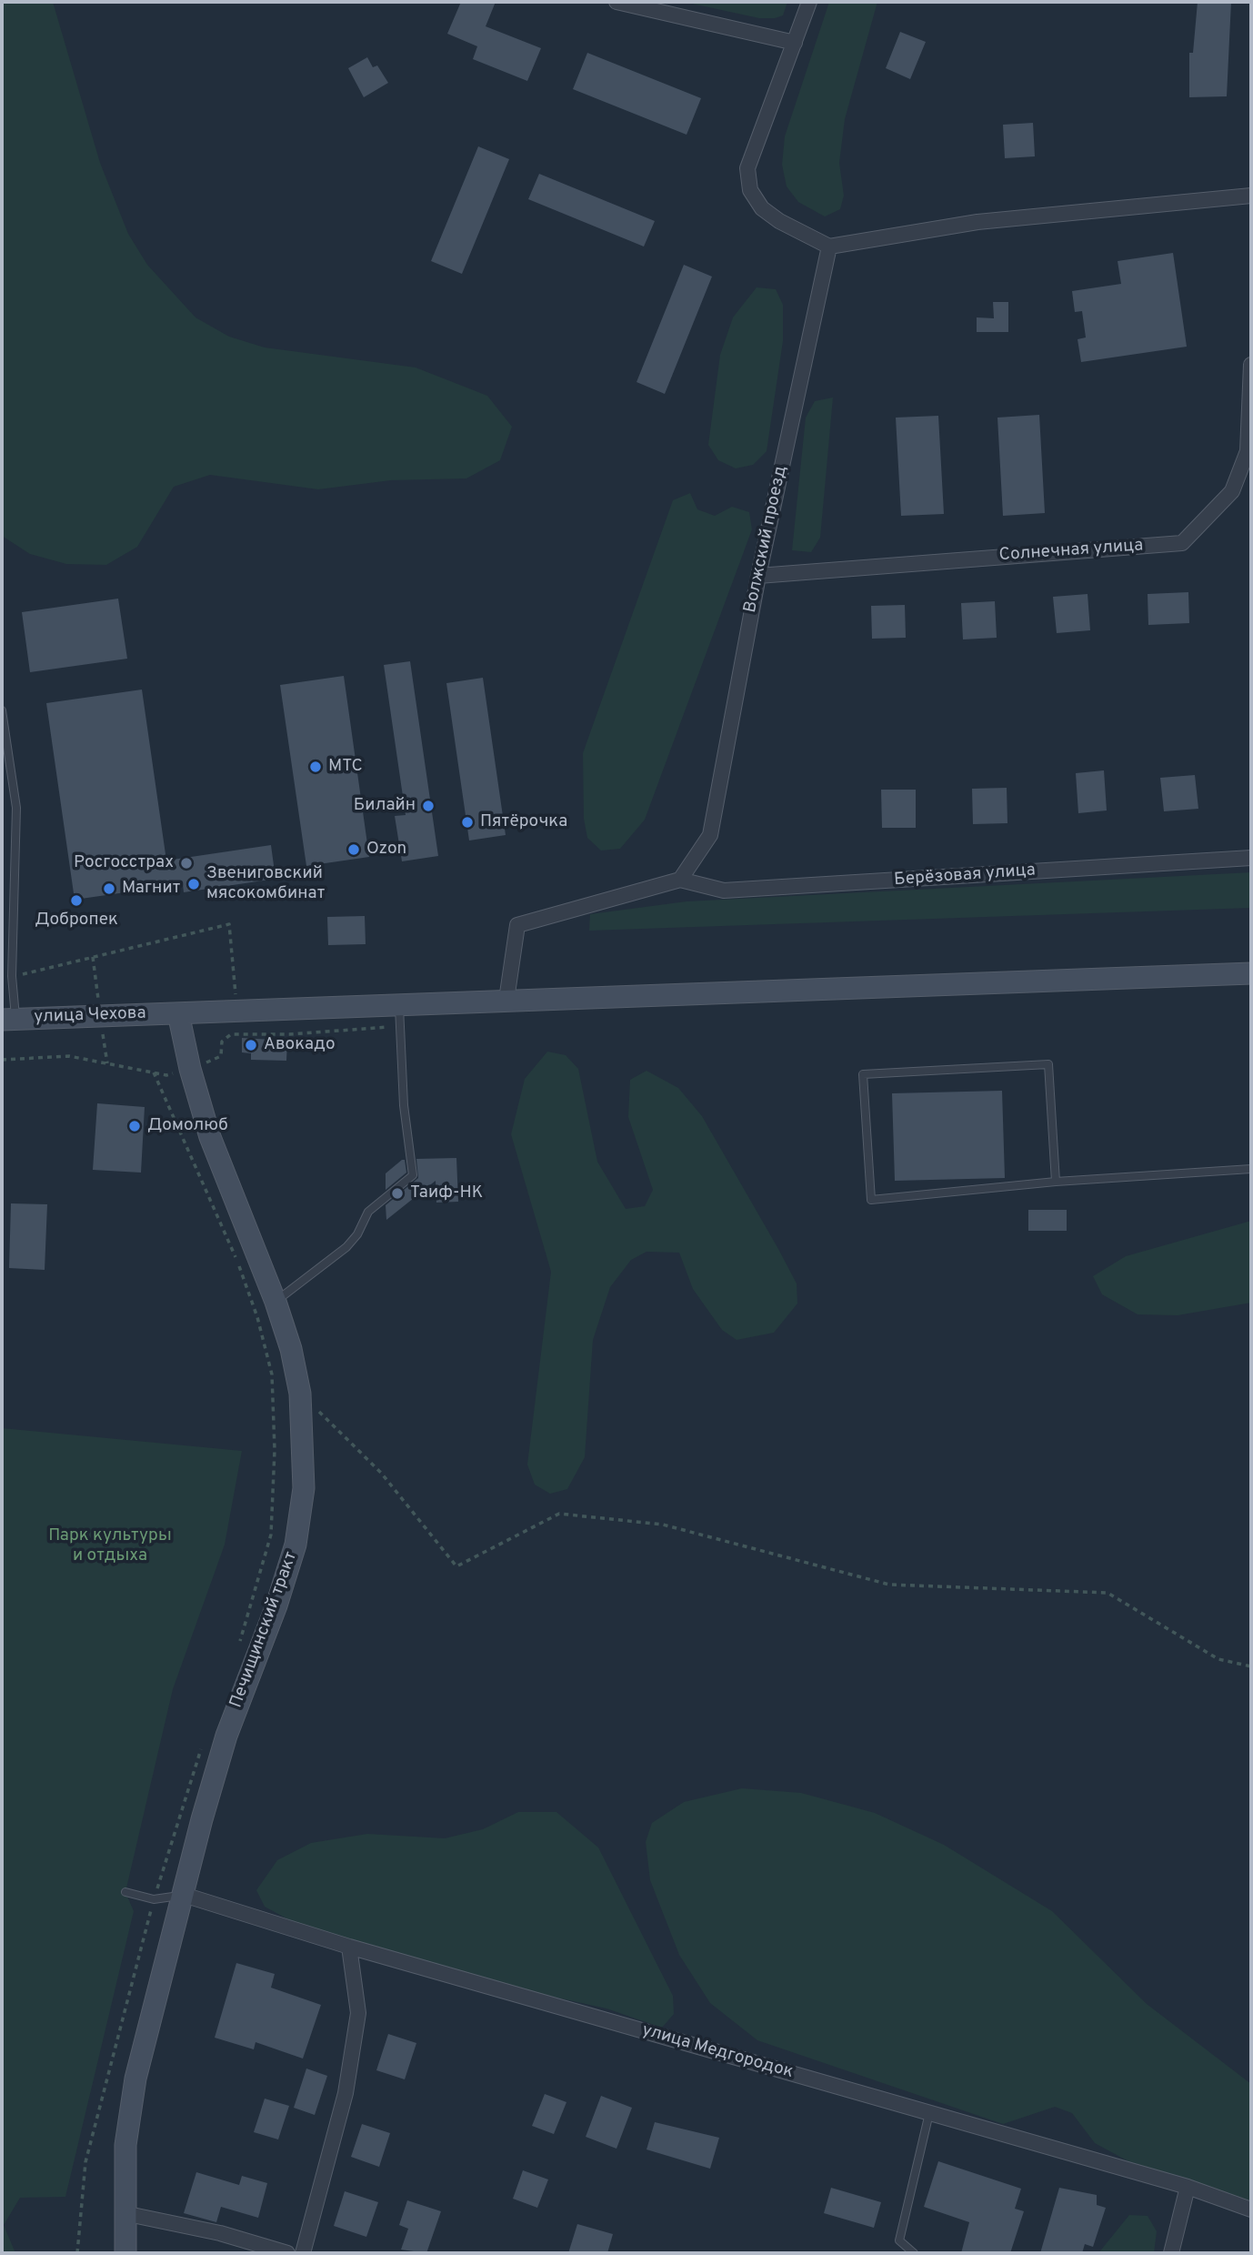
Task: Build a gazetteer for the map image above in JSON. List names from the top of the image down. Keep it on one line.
{"streets":{"street":["Волжский проезд","Солнечная улица","Берёзовая улица","улица Чехова","Печищинский тракт","улица Медгородок"]},"crossings":[["Волжский проезд","Солнечная улица"],["Волжский проезд","Берёзовая улица"],["улица Чехова","Печищинский тракт"],["Печищинский тракт","улица Медгородок"]],"parks":["Парк культуры и отдыха"],"places":["МТС","Билайн","Пятёрочка","Ozon","Росгосстрах","Звениговский мясокомбинат","Магнит","Добропек","Авокадо","Домолюб","Таиф-НК"]}
